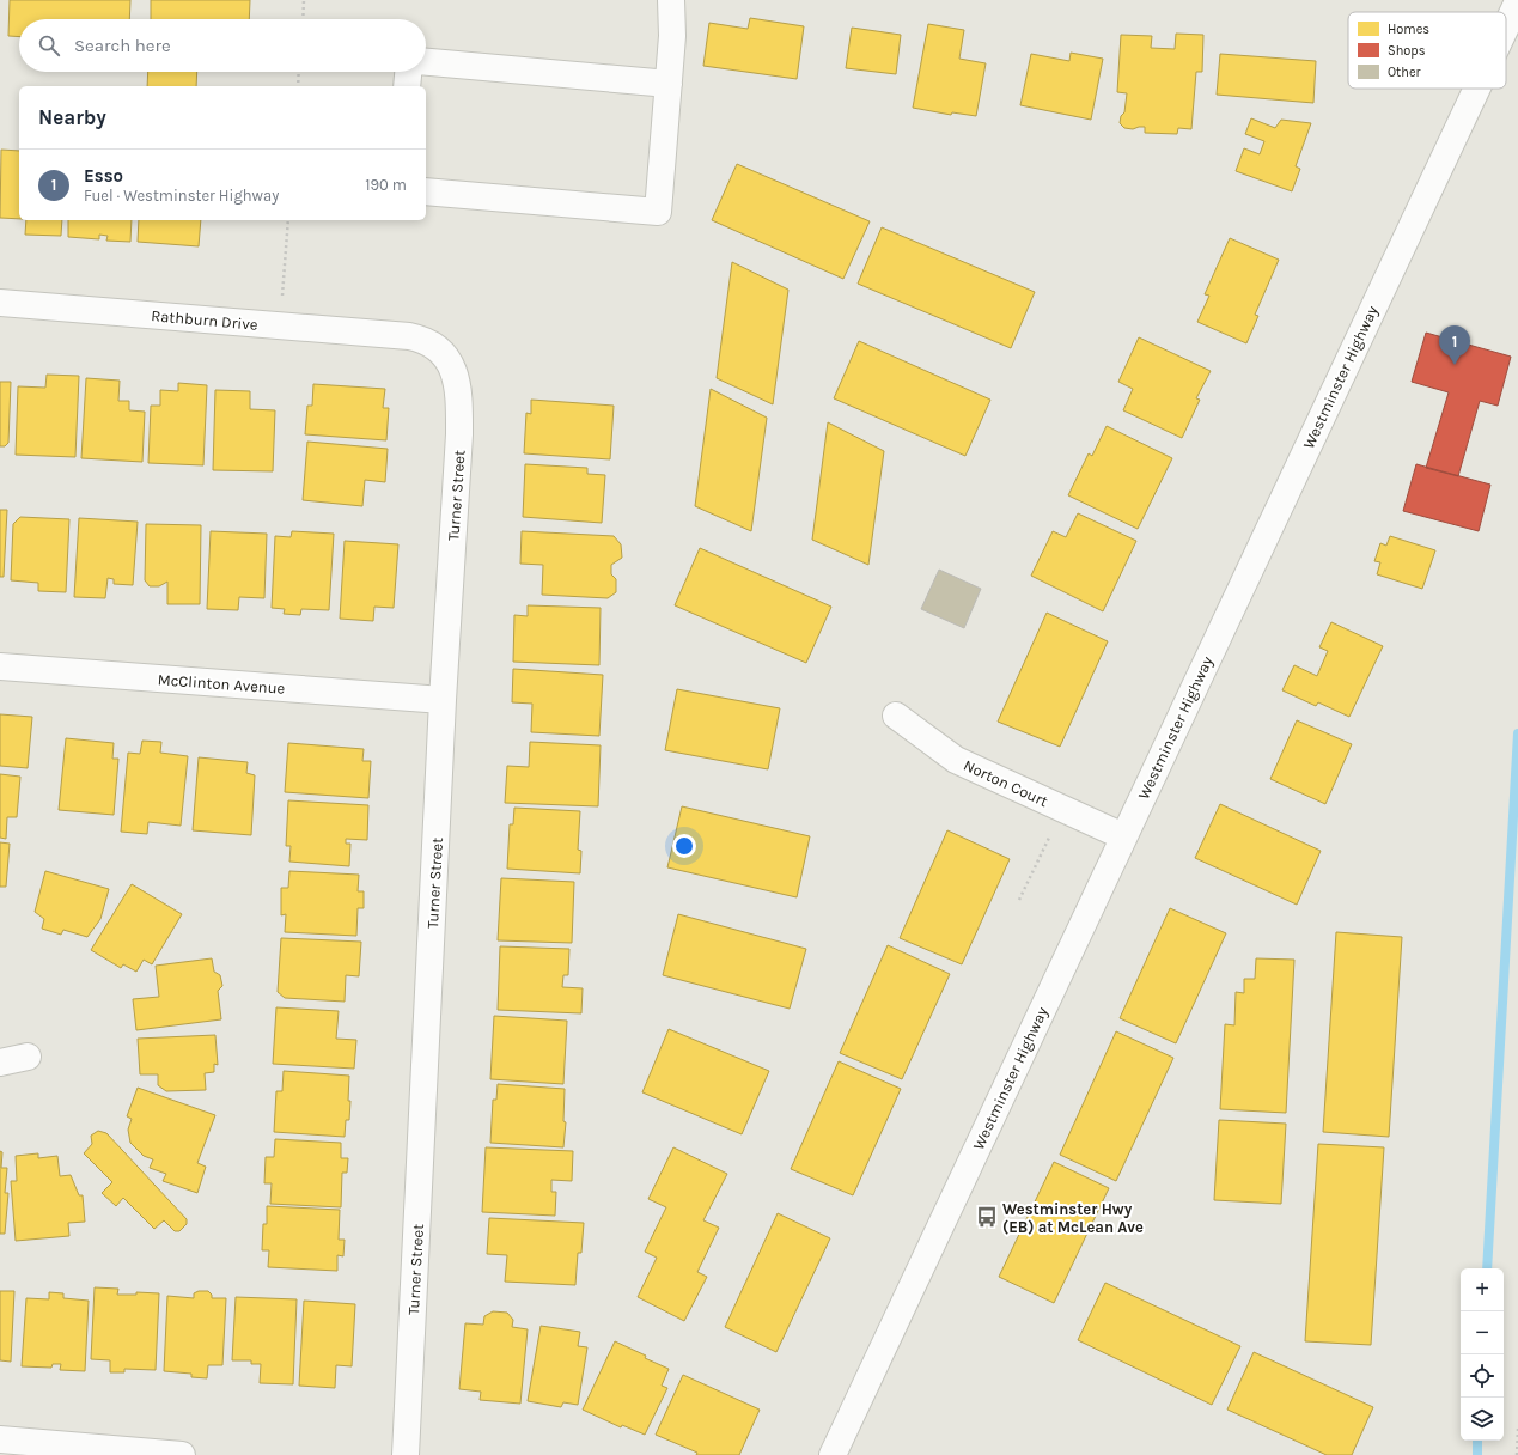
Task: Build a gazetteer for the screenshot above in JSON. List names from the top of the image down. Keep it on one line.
{"streets":{"street":["Rathburn Drive","Westminster Highway","Turner Street","McClinton Avenue","Norton Court"]},"crossings":[["Rathburn Drive","Turner Street"],["Westminster Highway","Norton Court"],["Turner Street","McClinton Avenue"]],"places":{"bus stop":["Westminster Hwy (EB) at McLean Ave"]},"legend":["Homes","Shops","Other"],"page":{"search":"Search here","heading":"Nearby","list":[{"mark":"1","name":"Esso","note":"Fuel · Westminster Highway","value":"190 m"}],"pins":"1","map_buttons":["+","−"]}}
